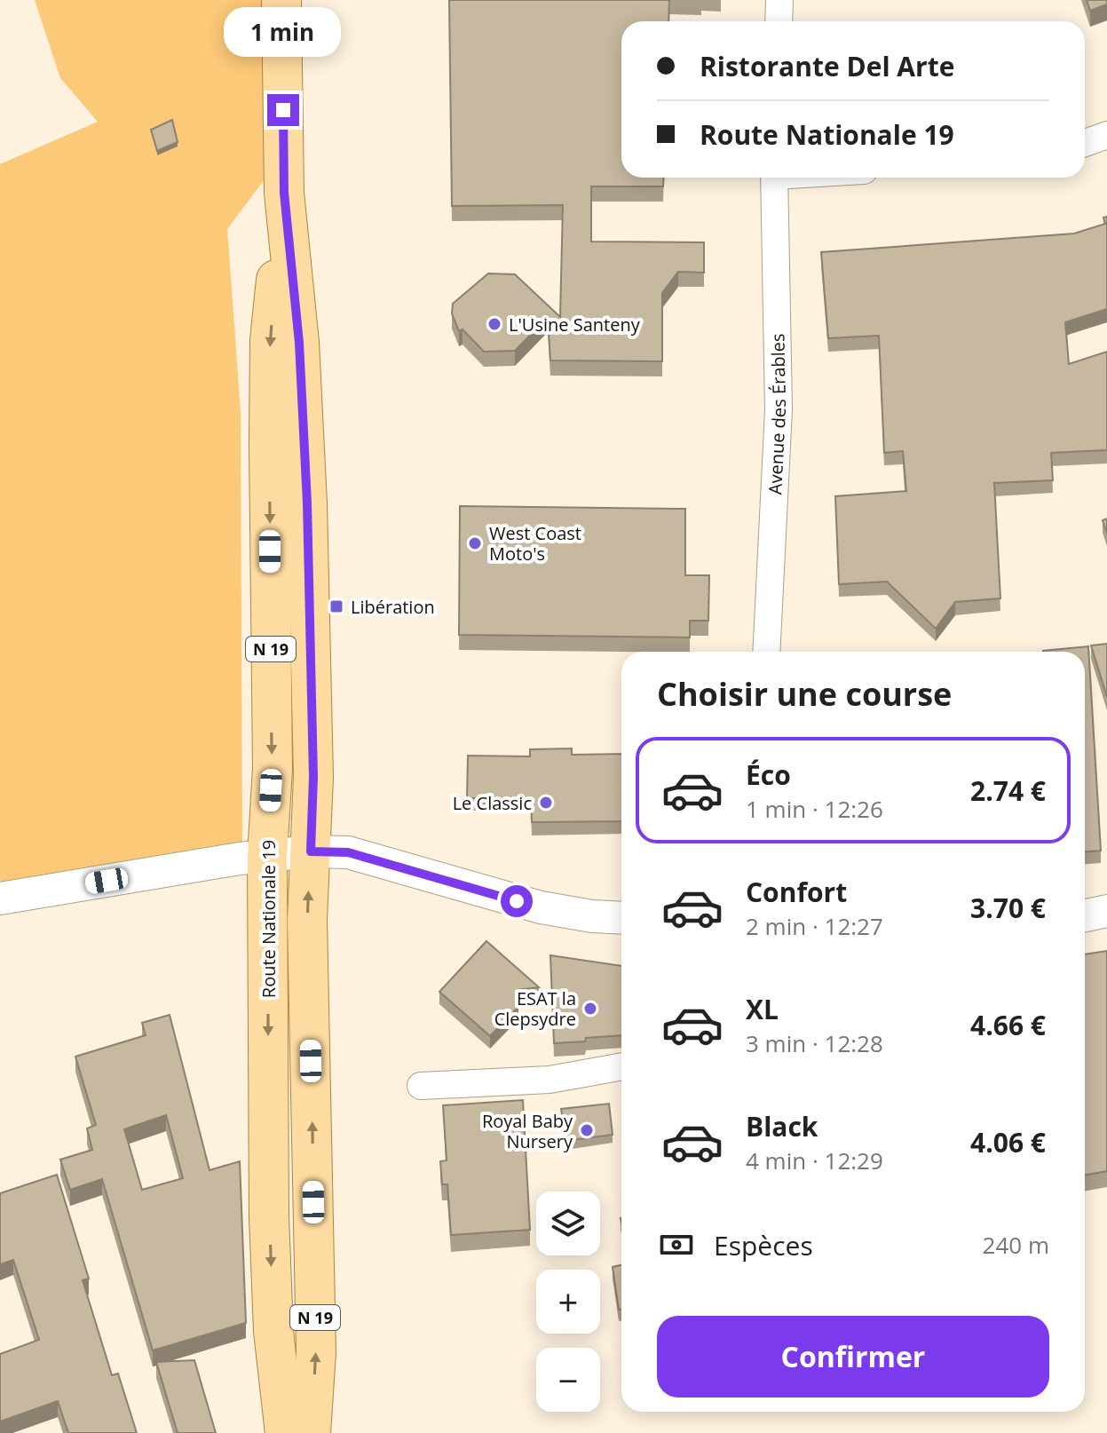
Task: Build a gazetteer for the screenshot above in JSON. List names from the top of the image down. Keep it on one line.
{"streets":{"main road":["N 19","Route Nationale 19"],"street":["Avenue des Érables"]},"places":{"other":["L'Usine Santeny","West Coast Moto's","Le Classic","ESAT la Clepsydre","Royal Baby Nursery"],"transit":["Libération"]},"page":{"bubble":"1 min","banner":["Ristorante Del Arte","Route Nationale 19"],"heading":"Choisir une course","list":[{"name":"Éco","note":"1 min · 12:26","value":"2.74 €"},{"name":"Confort","note":"2 min · 12:27","value":"3.70 €"},{"name":"XL","note":"3 min · 12:28","value":"4.66 €"},{"name":"Black","note":"4 min · 12:29","value":"4.06 €"}],"map_buttons":["+","−"],"pay":["Espèces","240 m"],"buttons":"Confirmer"}}
